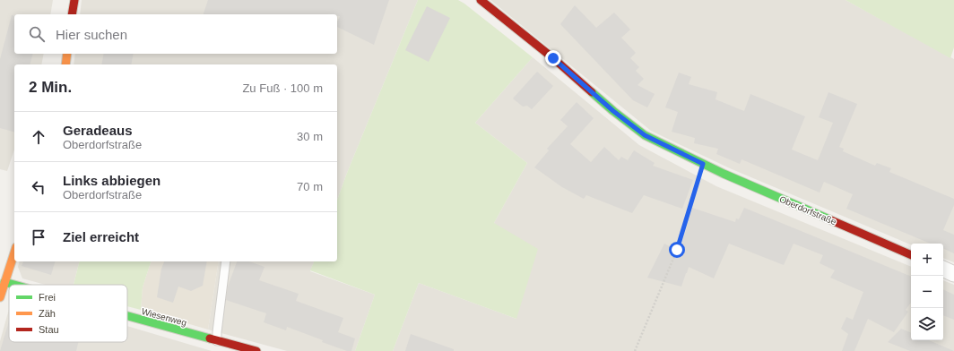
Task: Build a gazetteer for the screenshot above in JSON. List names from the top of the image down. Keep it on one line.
{"streets":{"street":["Oberdorfstraße","Wiesenweg"]},"legend":["Frei","Zäh","Stau"],"page":{"search":"Hier suchen","heading":["2 Min.","Zu Fuß · 100 m"],"list":[["Geradeaus","Oberdorfstraße","30 m"],["Links abbiegen","Oberdorfstraße","70 m"],"Ziel erreicht"],"map_buttons":["+","−"]}}
